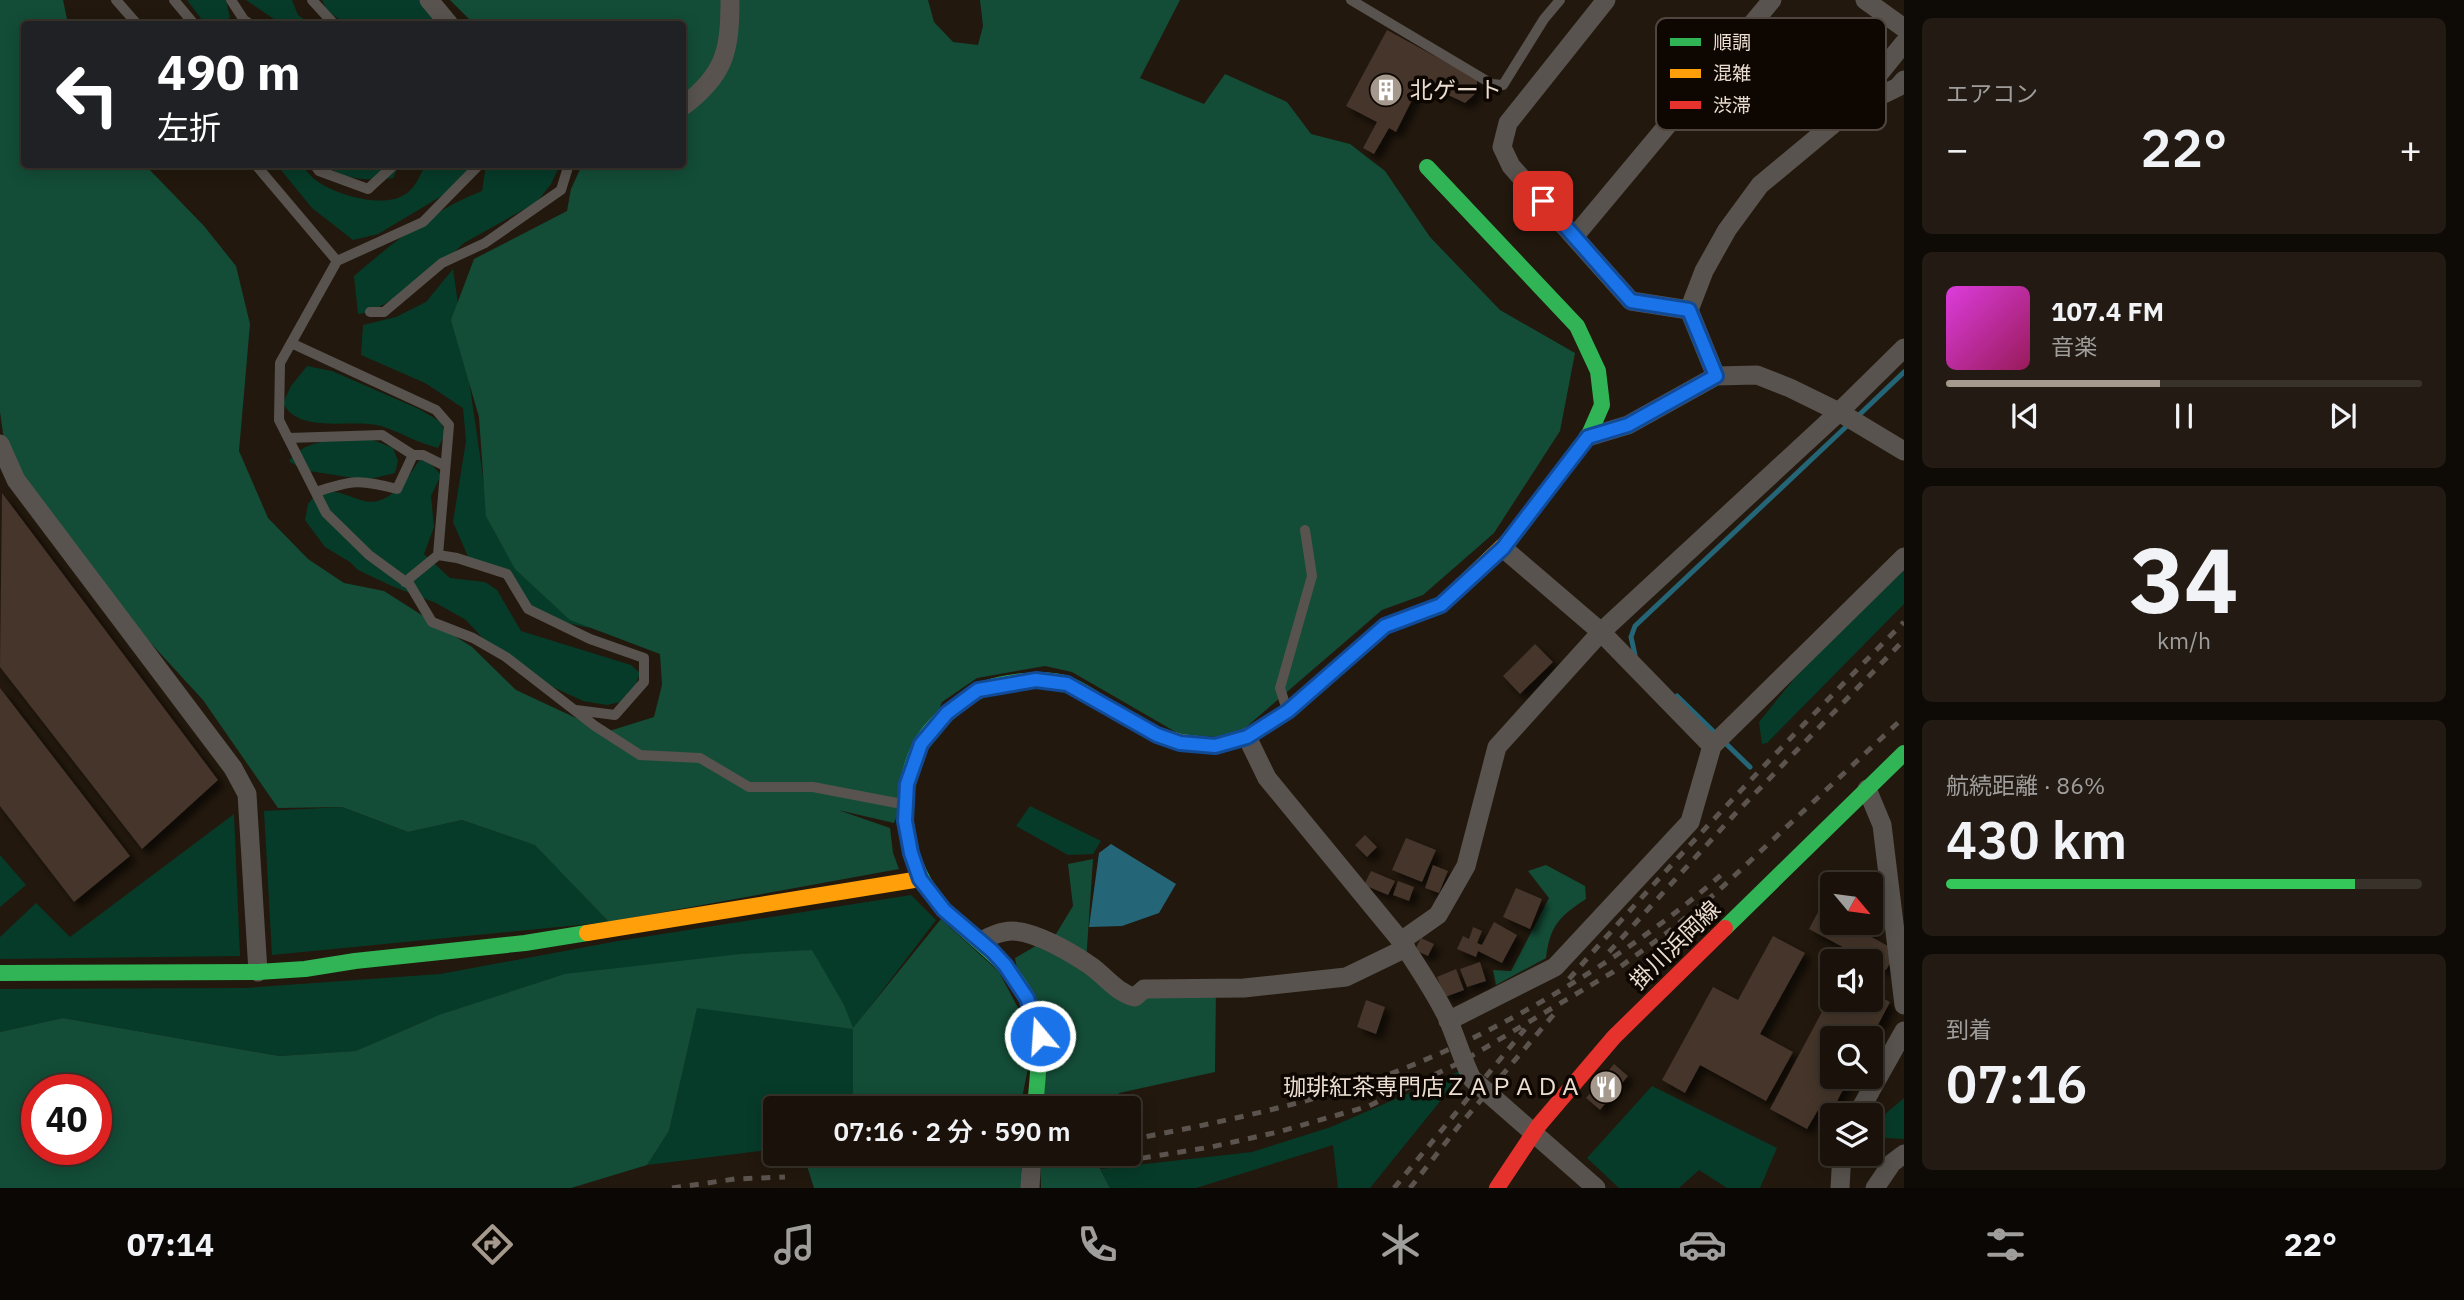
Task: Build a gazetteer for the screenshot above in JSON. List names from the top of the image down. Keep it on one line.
{"streets":{"street":["掛川浜岡線"]},"places":{"building":["北ゲート"],"restaurant":["珈琲紅茶専門店ＺＡＰＡＤＡ"]},"legend":["順調","混雑","渋滞"],"north":"bottom right","page":{"tile":["エアコン",["34","km/h"],["航続距離 · 86%","430 km"],["到着","07:16"]],"turn":["490 m","左折"],"heat":["−","22°","+"],"song":["107.4 FM","音楽"],"limit":"40","trip":"07:16 · 2 分 · 590 m","tabs":["07:14","22°"]}}
